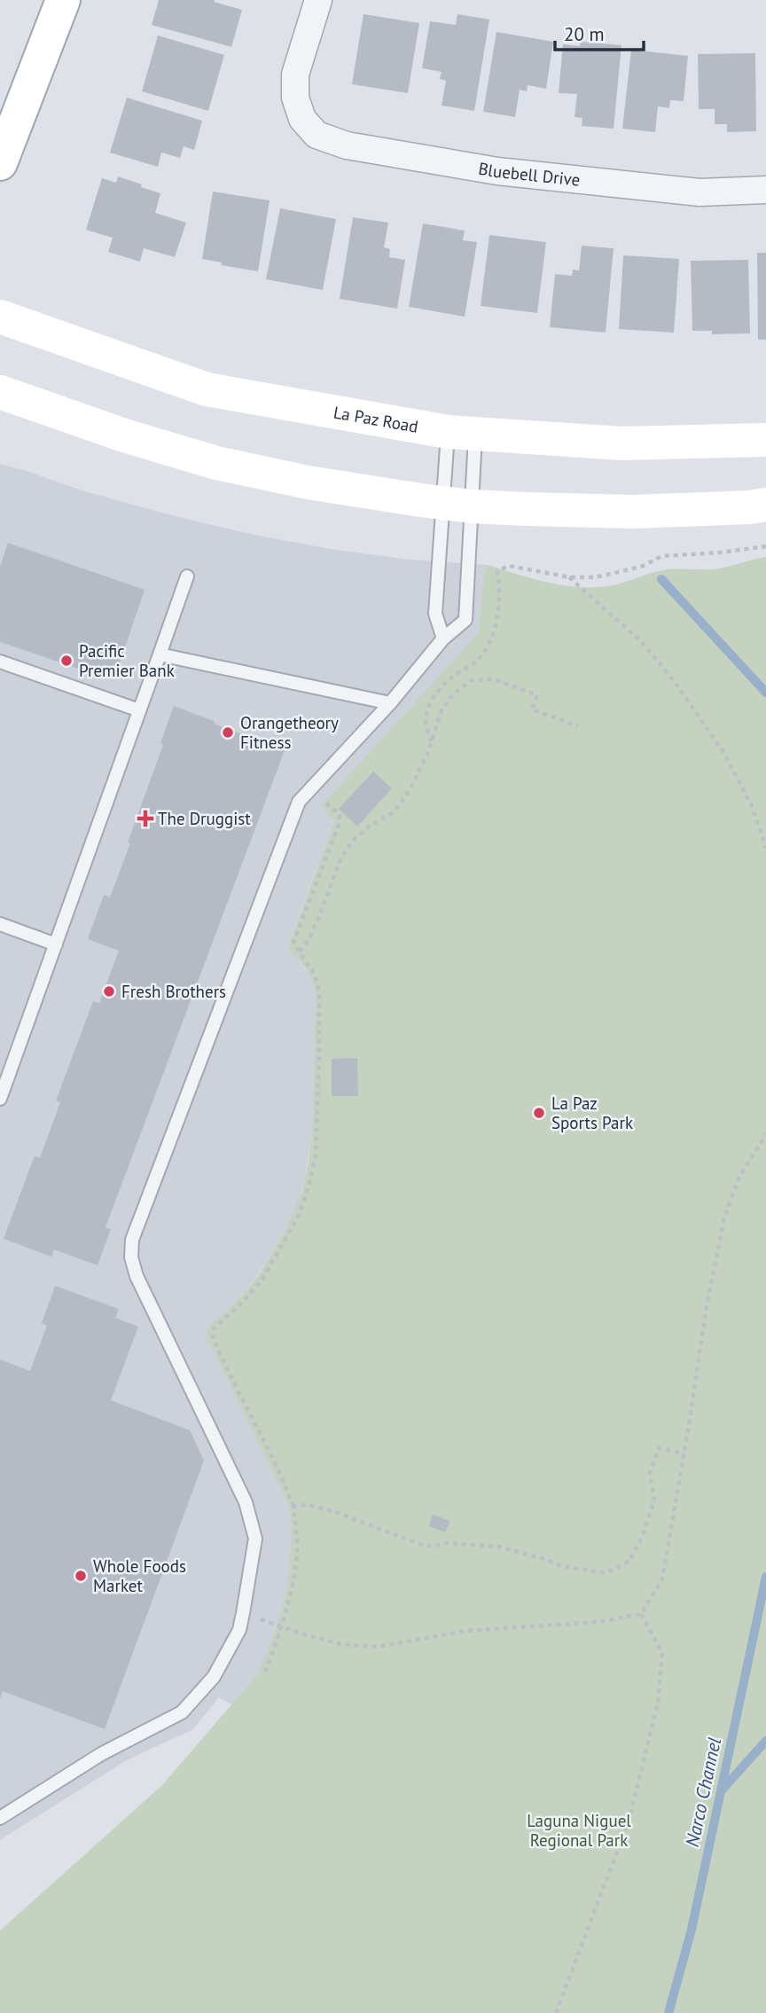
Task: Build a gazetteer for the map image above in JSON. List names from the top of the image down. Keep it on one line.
{"streets":{"main road":["La Paz Road"],"street":["Bluebell Drive"]},"water":["Narco Channel"],"parks":["Laguna Niguel Regional Park"],"places":{"other":["Pacific Premier Bank","Orangetheory Fitness","Fresh Brothers","La Paz Sports Park","Whole Foods Market"],"health":["The Druggist"]},"scale_bar":"20 m"}
